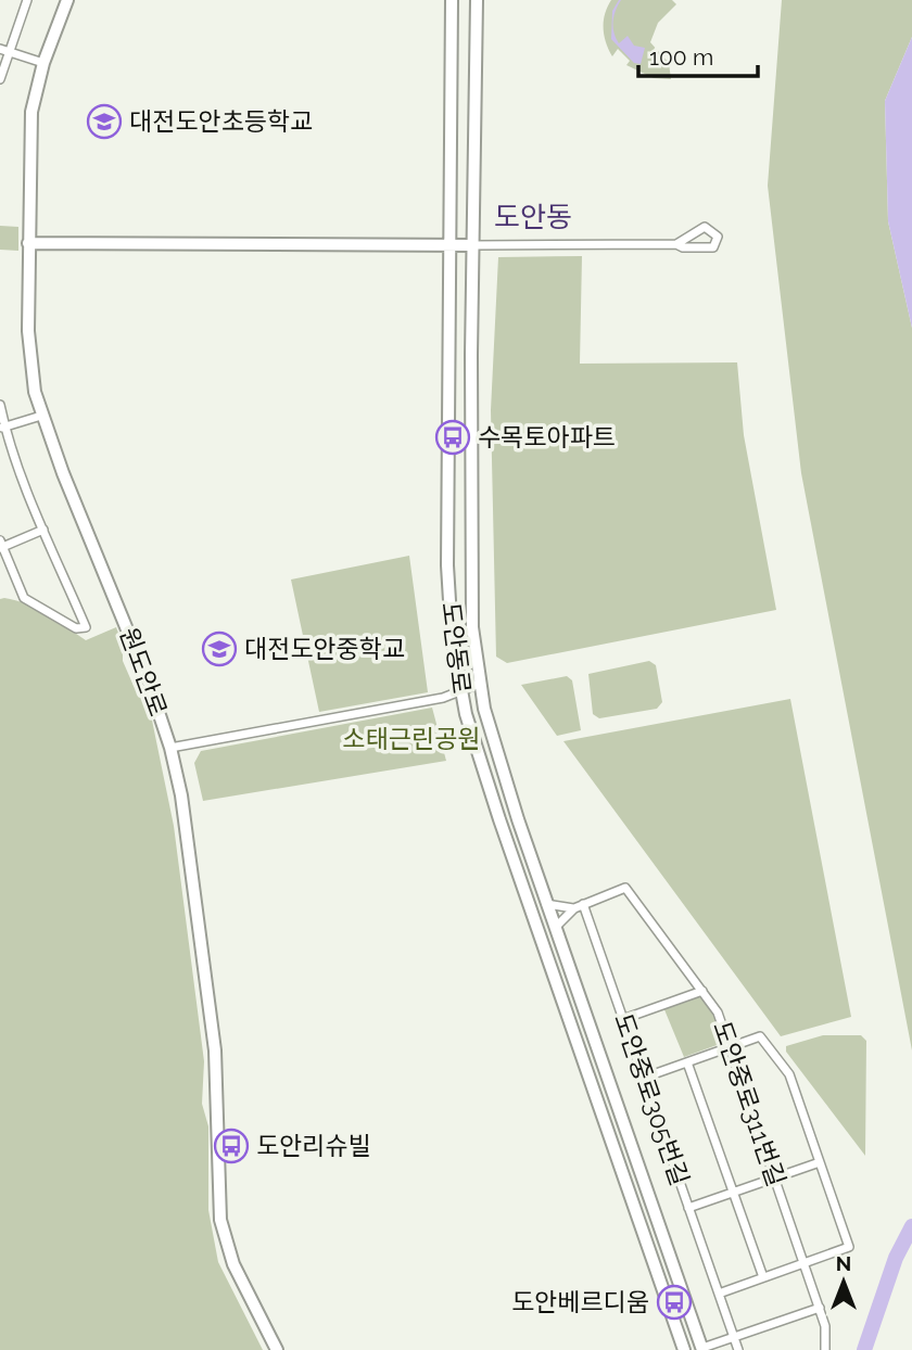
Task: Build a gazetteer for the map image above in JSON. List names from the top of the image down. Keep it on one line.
{"streets":{"main road":["도안동로","원도안로"],"street":["도안중로305번길","도안중로311번길"]},"crossings":[["도안동로","도안중로311번길"],["도안중로305번길","도안중로311번길"]],"districts":["도안동"],"parks":["소태근린공원"],"places":{"school or university":["대전도안초등학교","대전도안중학교"],"bus stop":["수목토아파트","도안리슈빌","도안베르디움"]},"scale_bar":"100 m","north":"top"}
